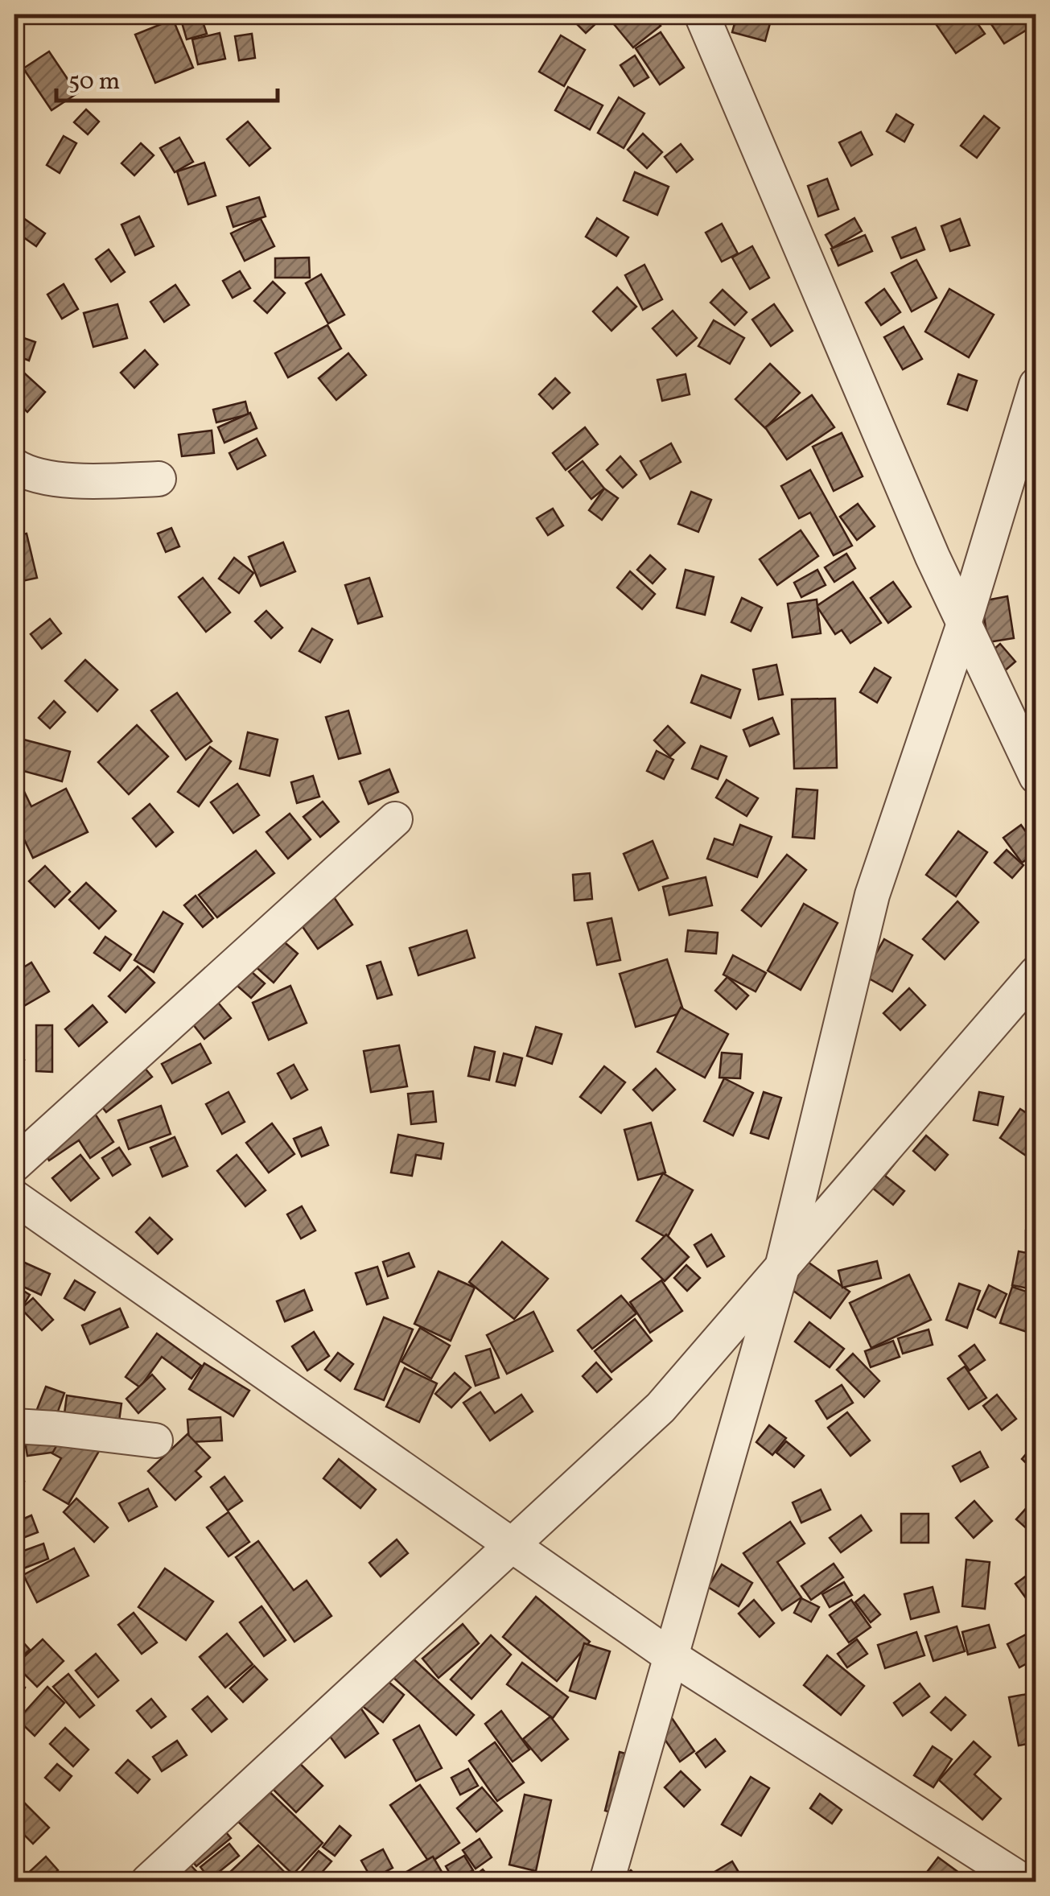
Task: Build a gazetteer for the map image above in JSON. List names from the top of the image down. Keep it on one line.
{"scale_bar":"50 m"}
